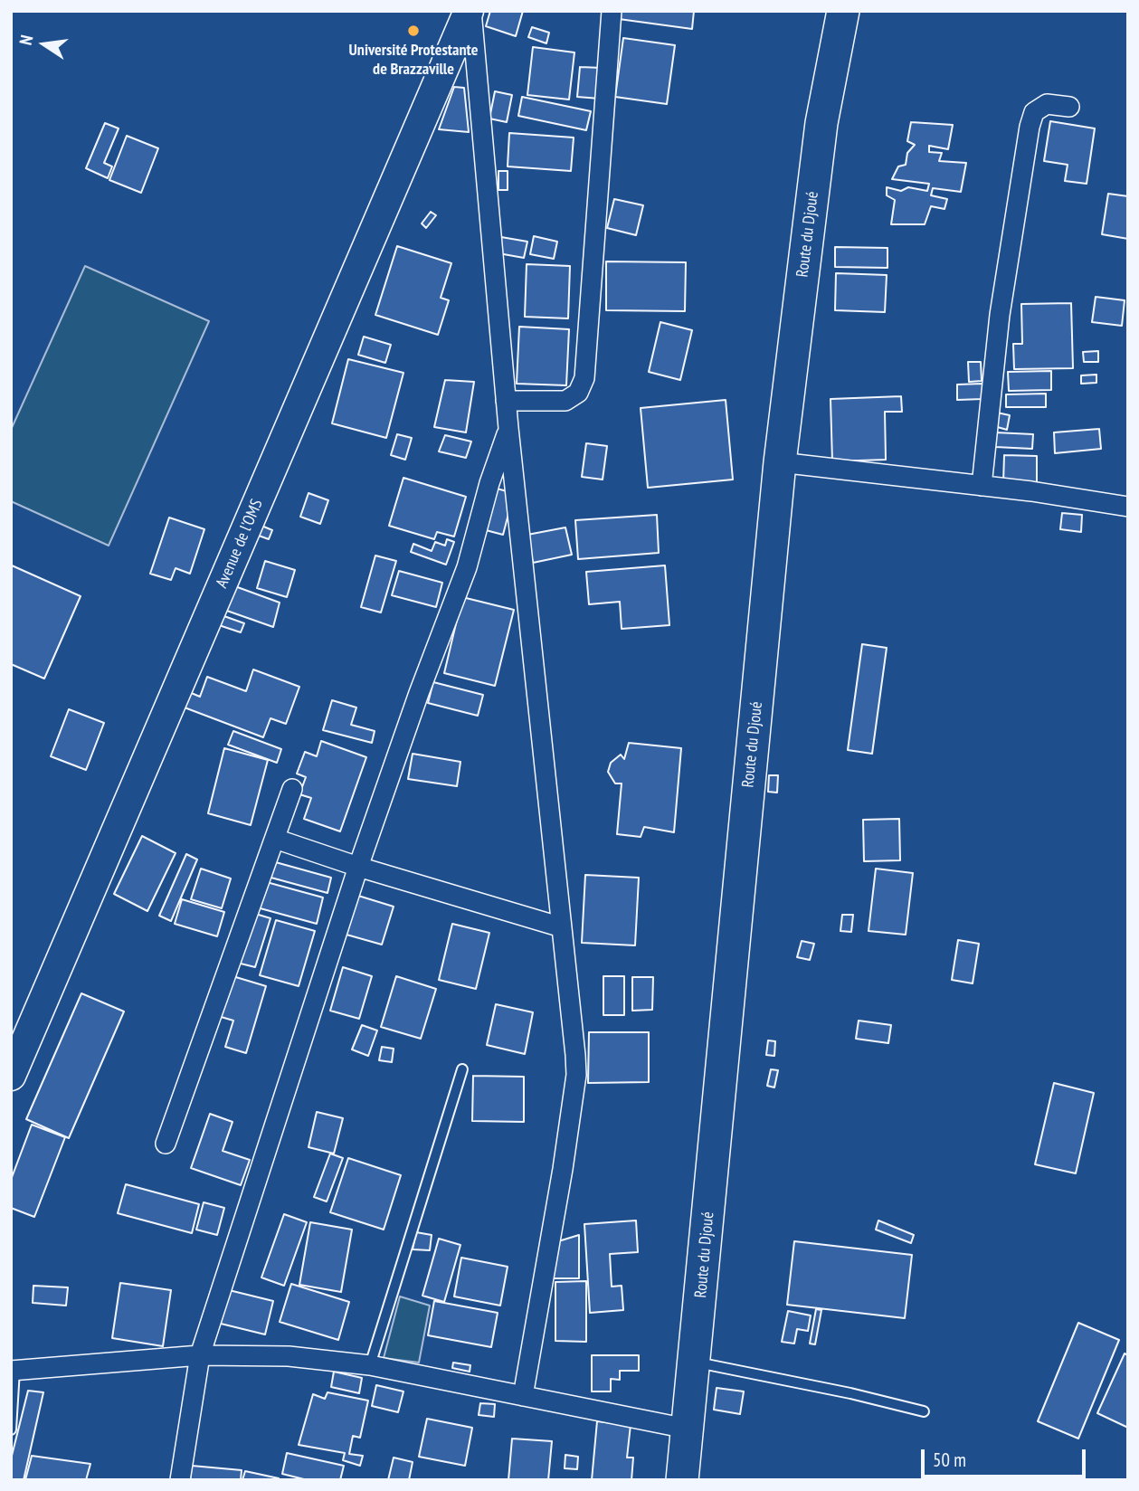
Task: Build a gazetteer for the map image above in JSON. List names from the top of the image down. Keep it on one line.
{"streets":{"main road":["Route du Djoué"],"street":["Avenue de l'OMS"]},"places":["Université Protestante de Brazzaville"],"scale_bar":"50 m","north":"left"}
